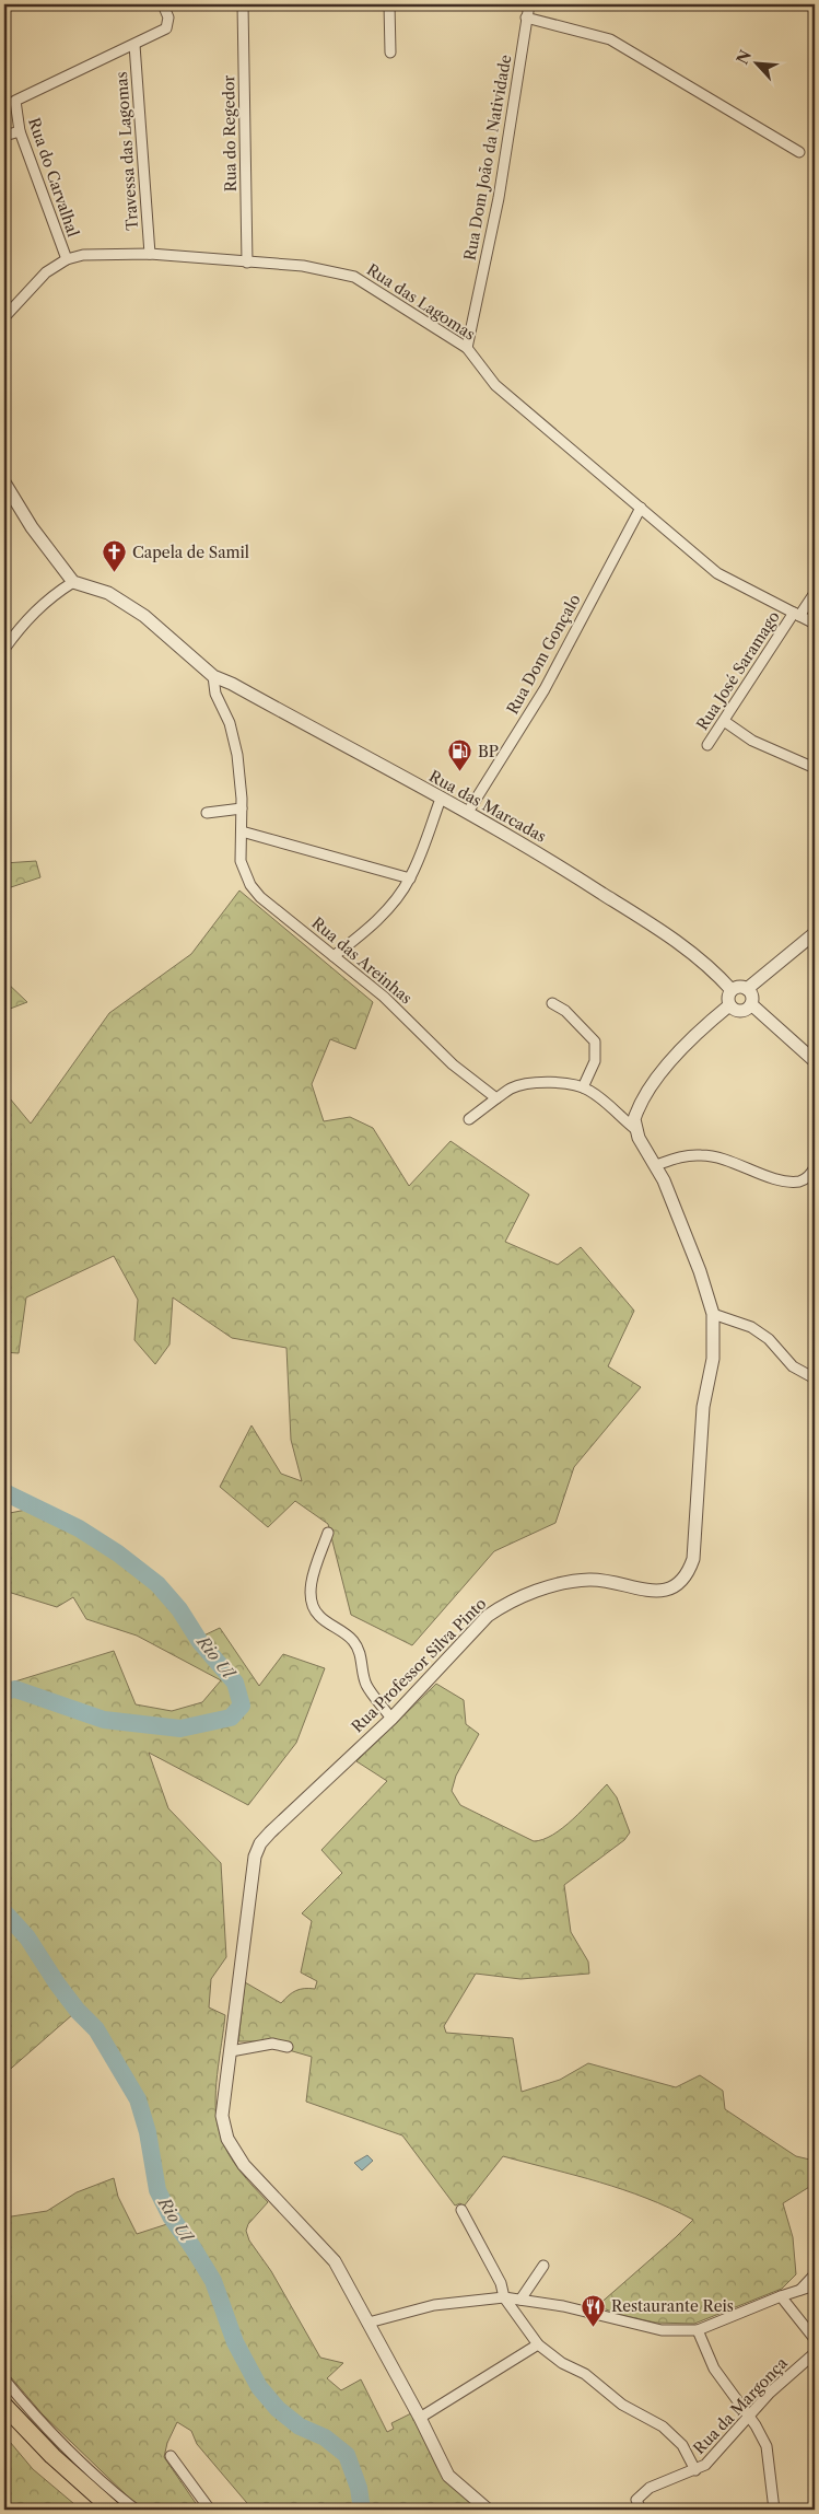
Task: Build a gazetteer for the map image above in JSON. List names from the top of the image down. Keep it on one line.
{"streets":{"street":["Rua do Regedor","Travessa das Lagomas","Rua Dom João da Natividade","Rua do Carvalhal","Rua das Lagomas","Rua Dom Gonçalo","Rua José Saramago","Rua das Marcadas","Rua das Areinhas","Rua Professor Silva Pinto","Rua da Margonça"]},"crossings":[["Rua do Regedor","Rua das Lagomas"],["Travessa das Lagomas","Rua do Carvalhal"],["Travessa das Lagomas","Rua das Lagomas"],["Rua Dom João da Natividade","Rua das Lagomas"],["Rua do Carvalhal","Rua das Lagomas"],["Rua das Lagomas","Rua Dom Gonçalo"],["Rua das Lagomas","Rua José Saramago"],["Rua Dom Gonçalo","Rua das Marcadas"],["Rua das Marcadas","Rua das Areinhas"]],"water":["Rio Ul"],"places":{"church":["Capela de Samil"],"fuel station":["BP"],"restaurant":["Restaurante Reis"]},"north":"top left"}
